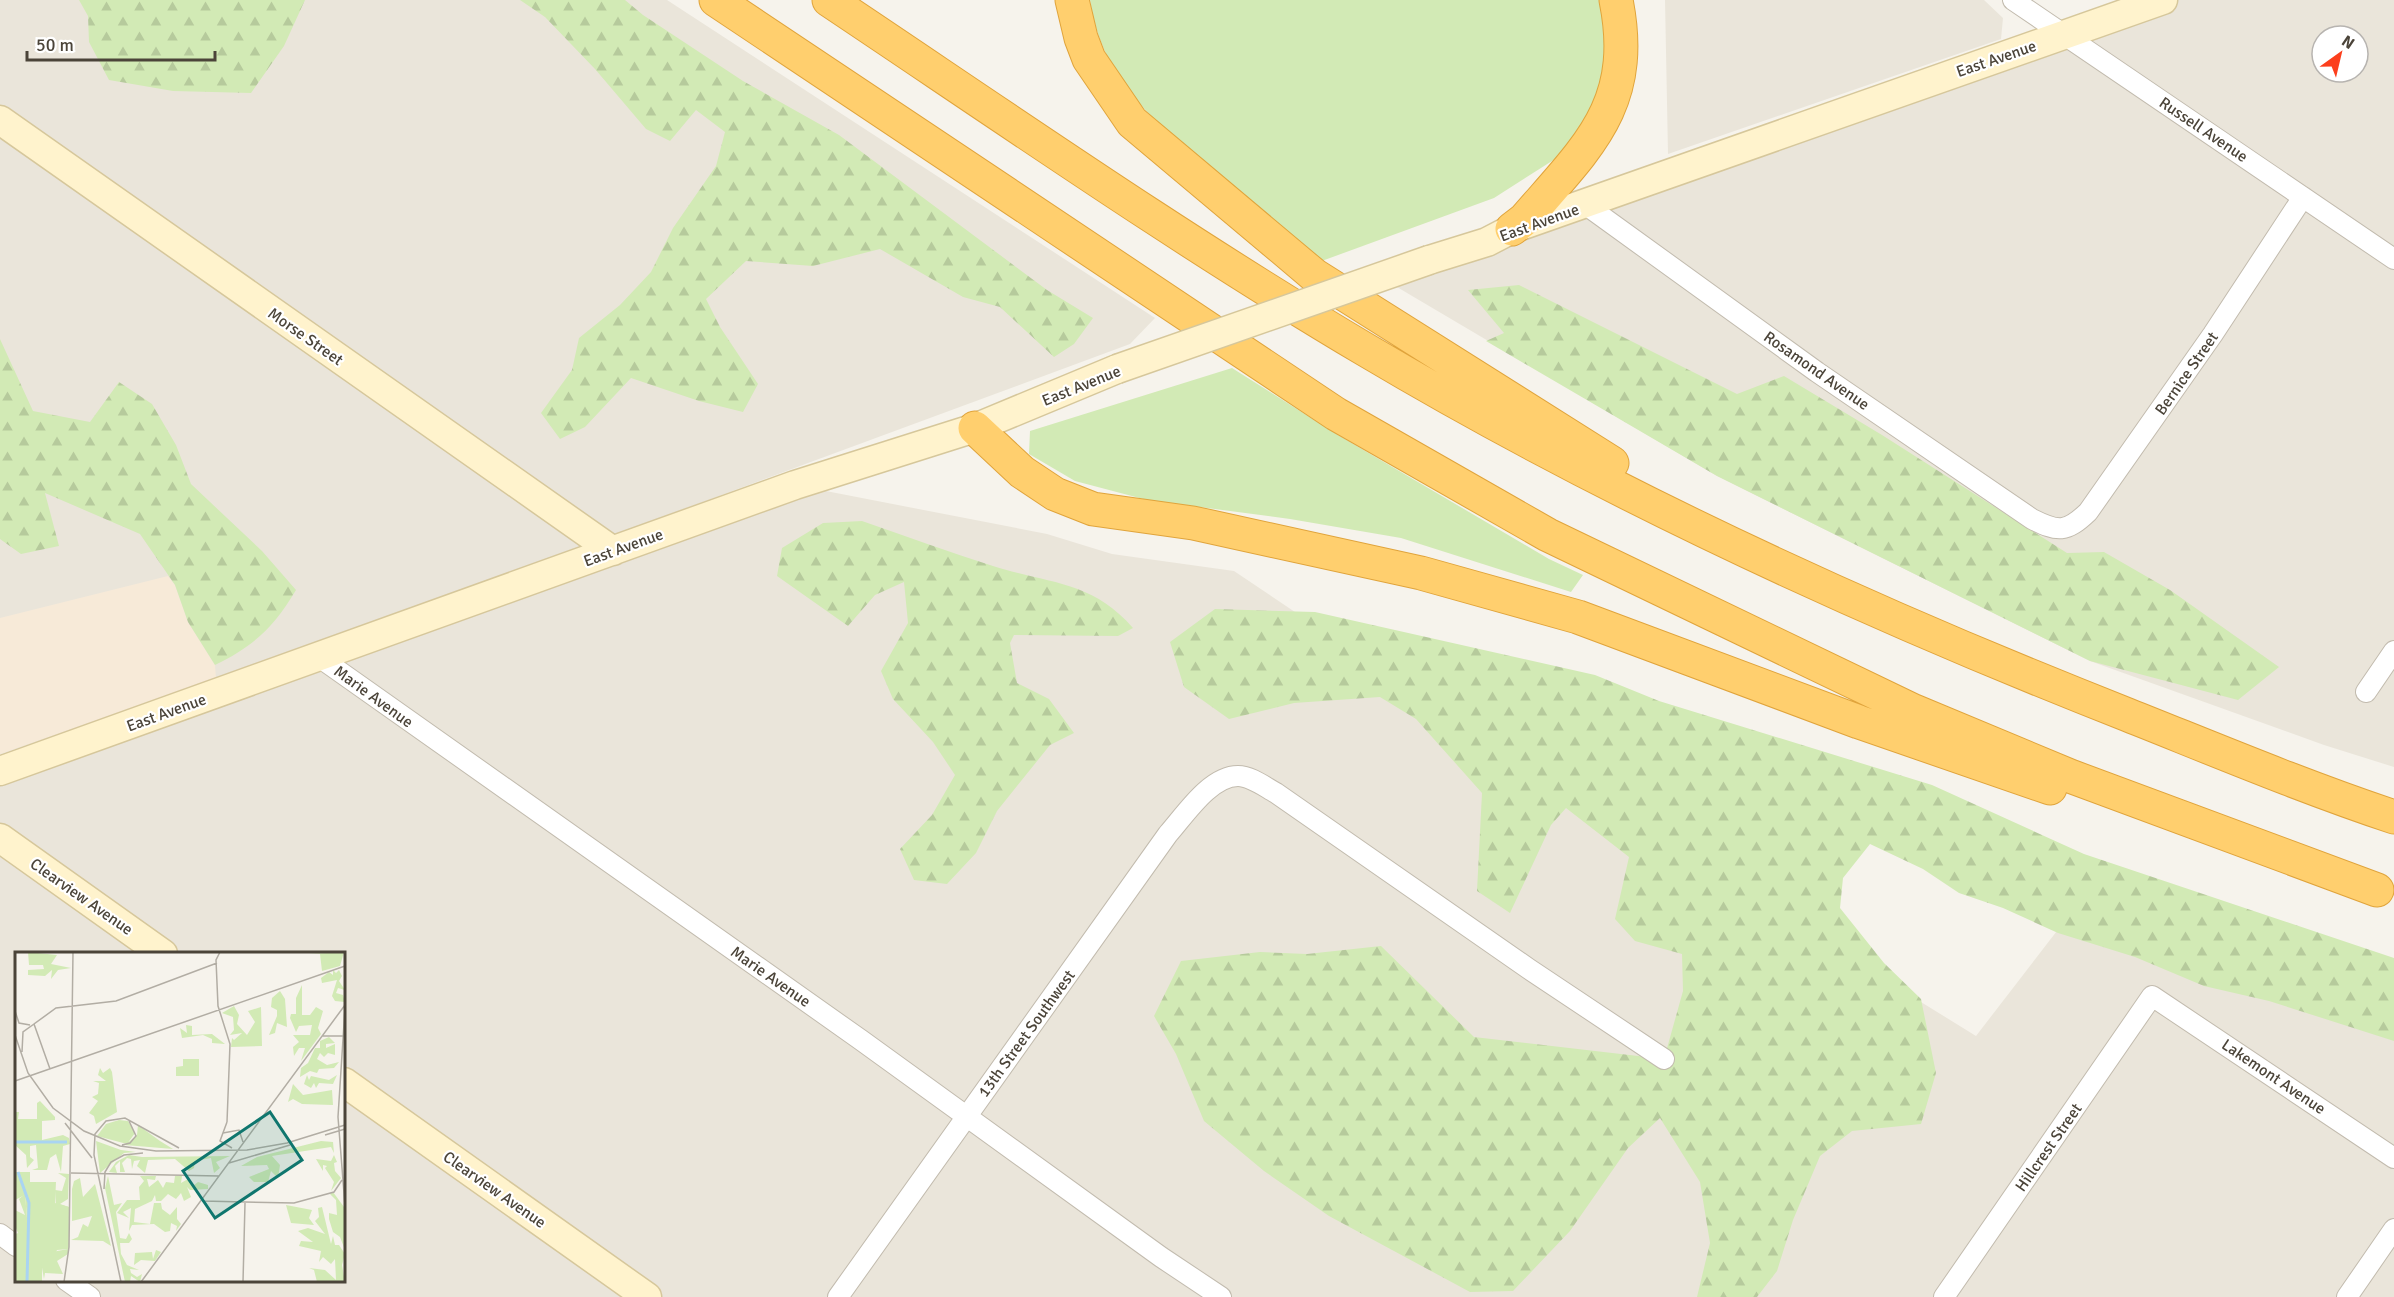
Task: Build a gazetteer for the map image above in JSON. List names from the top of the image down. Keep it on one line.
{"streets":{"main road":["East Avenue","Morse Street","Clearview Avenue"],"street":["Russell Avenue","Rosamond Avenue","Bernice Street","Marie Avenue","13th Street Southwest","Lakemont Avenue","Hillcrest Street"]},"crossings":[["East Avenue","Russell Avenue"],["East Avenue","Morse Street"],["East Avenue","Rosamond Avenue"],["East Avenue","Marie Avenue"],["Russell Avenue","Bernice Street"],["Rosamond Avenue","Bernice Street"],["Marie Avenue","13th Street Southwest"],["Lakemont Avenue","Hillcrest Street"]],"scale_bar":"50 m","north":"top right"}
